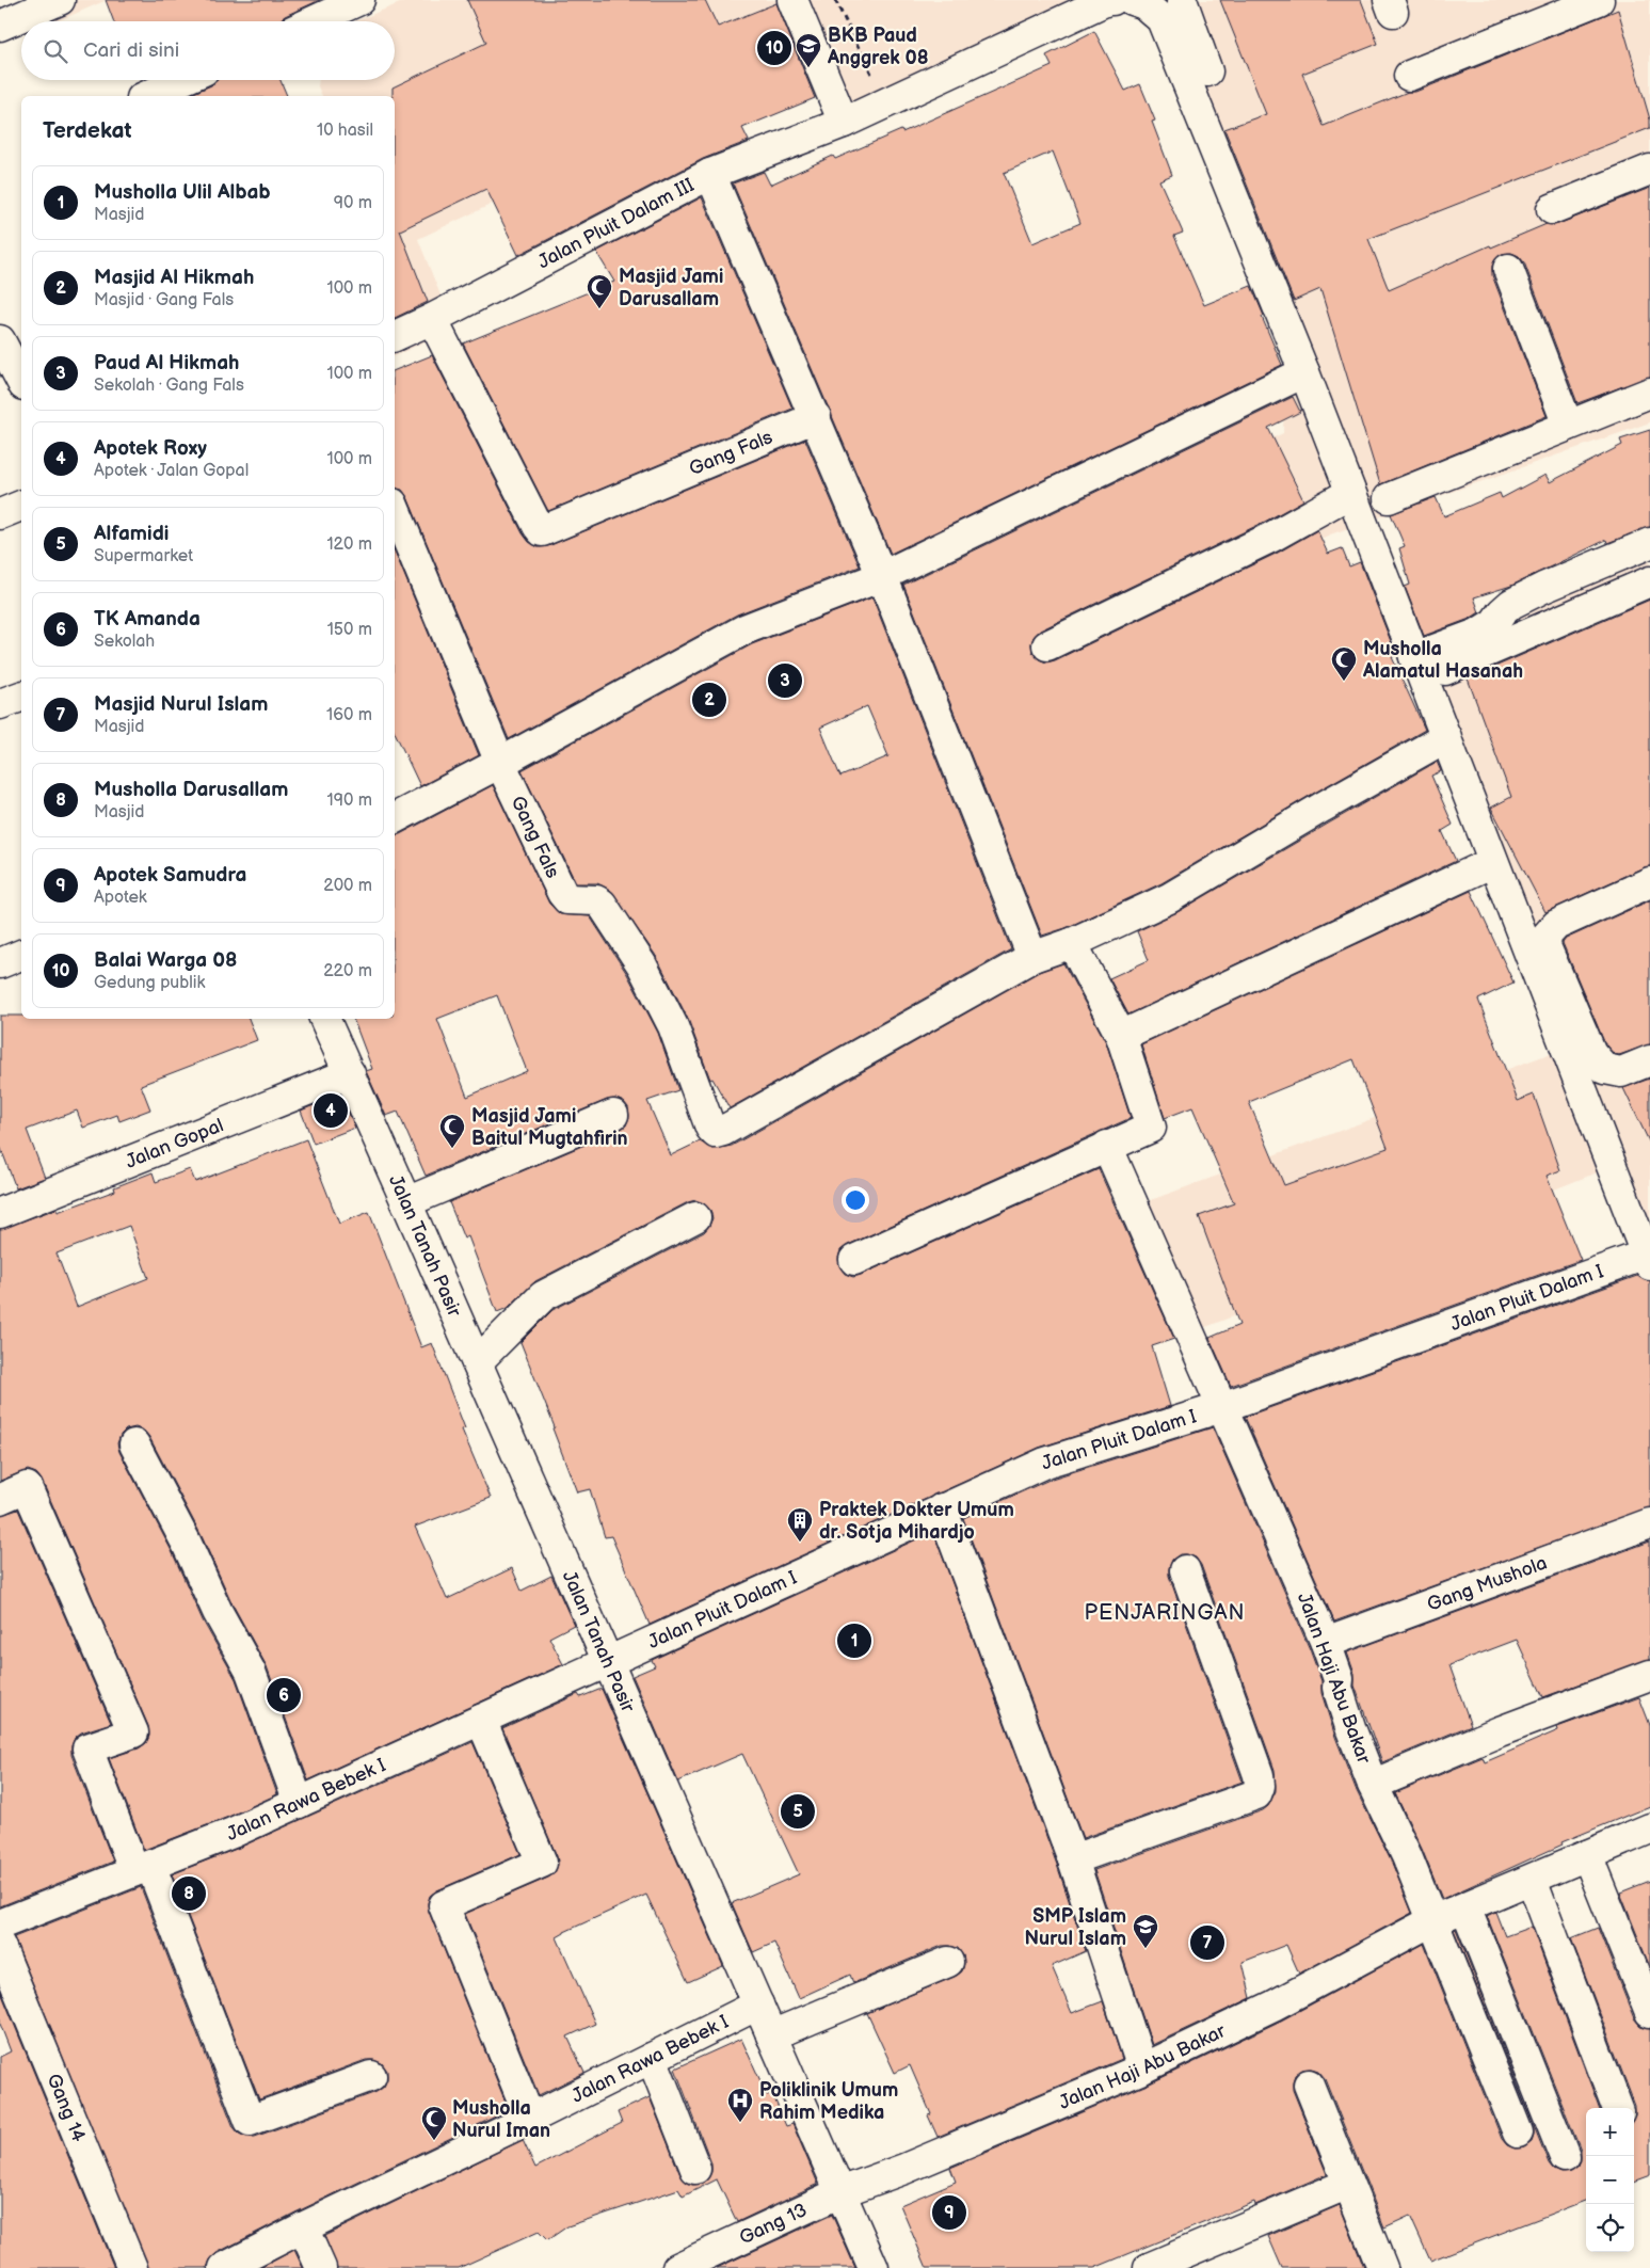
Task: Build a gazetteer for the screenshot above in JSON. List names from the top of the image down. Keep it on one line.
{"streets":{"street":["Jalan Pluit Dalam III","Gang Fals","Jalan Gopal","Jalan Tanah Pasir","Jalan Pluit Dalam I","Gang Mushola","Jalan Haji Abu Bakar","Jalan Rawa Bebek I","Gang 14","Gang 13"]},"crossings":[["Jalan Pluit Dalam III","Gang Fals"],["Jalan Gopal","Jalan Tanah Pasir"],["Jalan Tanah Pasir","Jalan Pluit Dalam I"],["Jalan Tanah Pasir","Jalan Haji Abu Bakar"],["Jalan Tanah Pasir","Jalan Rawa Bebek I"],["Jalan Tanah Pasir","Gang 13"],["Jalan Pluit Dalam I","Jalan Haji Abu Bakar"],["Jalan Pluit Dalam I","Jalan Rawa Bebek I"],["Gang Mushola","Jalan Haji Abu Bakar"],["Jalan Haji Abu Bakar","Gang 13"]],"districts":["PENJARINGAN"],"places":{"school or university":["BKB Paud Anggrek 08","SMP Islam Nurul Islam"],"mosque":["Masjid Jami Darusallam","Musholla Alamatul Hasanah","Masjid Jami Baitul Mugtahfirin","Musholla Nurul Iman"],"building":["Praktek Dokter Umum dr. Sotja Mihardjo"],"hospital":["Poliklinik Umum Rahim Medika"]},"page":{"search":"Cari di sini","pins":["10","3","2","4","1","6","5","8","7","9"],"heading":["Terdekat","10 hasil"],"list":[{"mark":"1","name":"Musholla Ulil Albab","note":"Masjid","value":"90 m"},{"mark":"2","name":"Masjid Al Hikmah","note":"Masjid · Gang Fals","value":"100 m"},{"mark":"3","name":"Paud Al Hikmah","note":"Sekolah · Gang Fals","value":"100 m"},{"mark":"4","name":"Apotek Roxy","note":"Apotek · Jalan Gopal","value":"100 m"},{"mark":"5","name":"Alfamidi","note":"Supermarket","value":"120 m"},{"mark":"6","name":"TK Amanda","note":"Sekolah","value":"150 m"},{"mark":"7","name":"Masjid Nurul Islam","note":"Masjid","value":"160 m"},{"mark":"8","name":"Musholla Darusallam","note":"Masjid","value":"190 m"},{"mark":"9","name":"Apotek Samudra","note":"Apotek","value":"200 m"},{"mark":"10","name":"Balai Warga 08","note":"Gedung publik","value":"220 m"}],"map_buttons":["+","−"]}}
